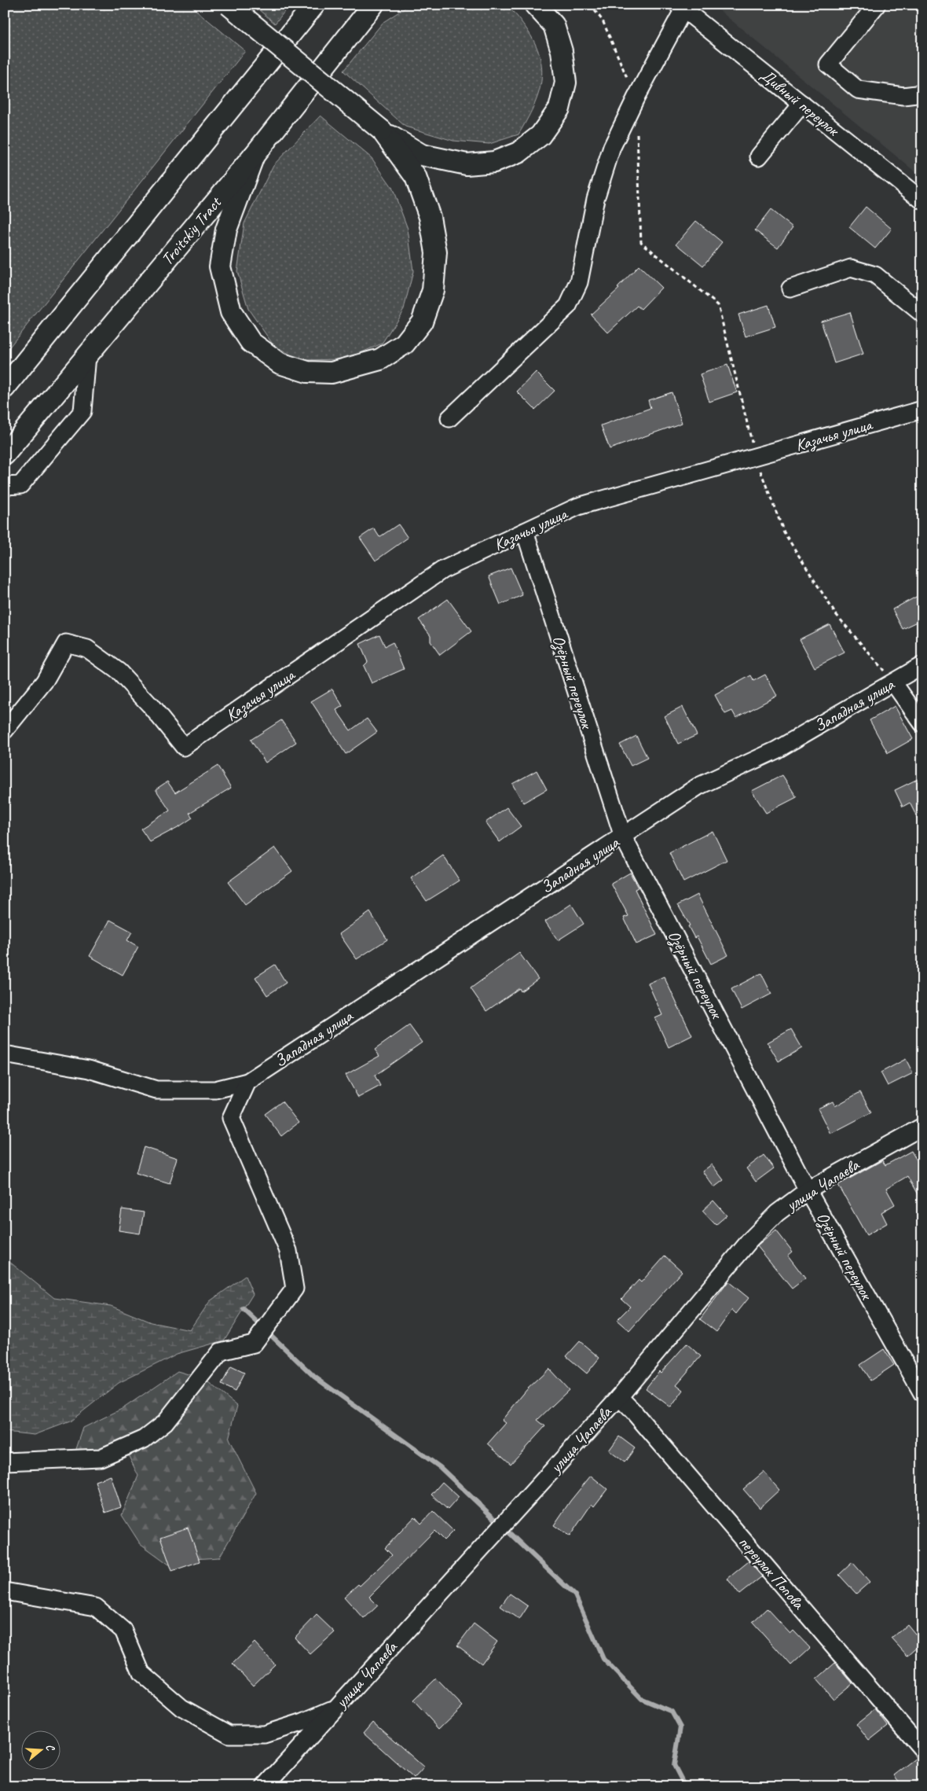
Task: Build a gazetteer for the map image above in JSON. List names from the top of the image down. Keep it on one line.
{"streets":{"main road":["Troitskiy Tract"],"street":["Дивный переулок","Казачья улица","Озёрный переулок","Западная улица","улица Чапаева","переулок Попова"]},"crossings":[["Казачья улица","Озёрный переулок"],["Озёрный переулок","Западная улица"],["Озёрный переулок","улица Чапаева"],["улица Чапаева","переулок Попова"]],"north":"right"}
